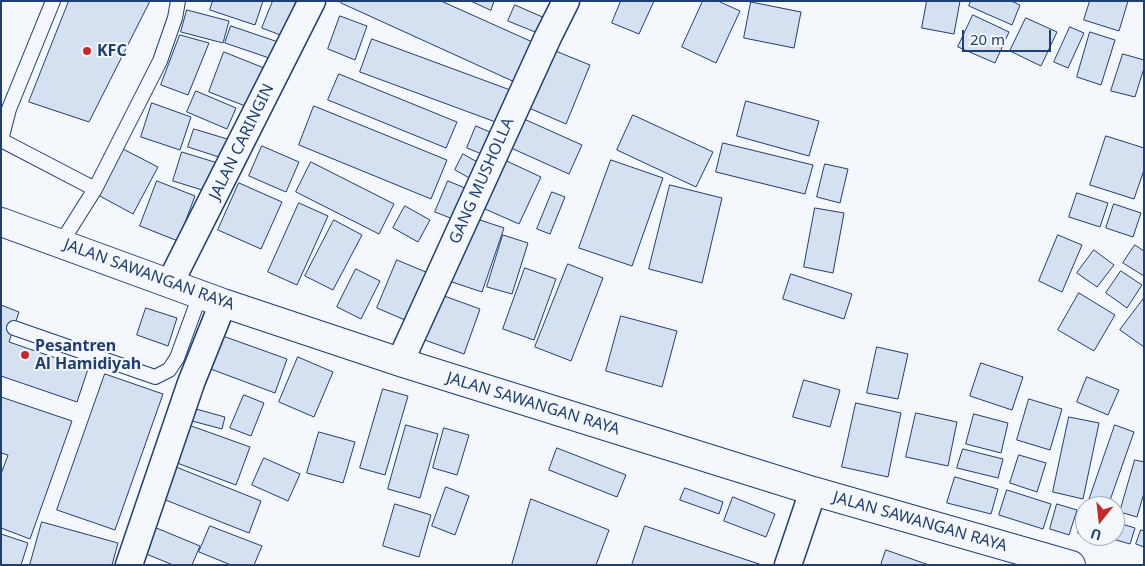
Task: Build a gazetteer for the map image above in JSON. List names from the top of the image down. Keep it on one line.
{"streets":{"highway":["JALAN SAWANGAN RAYA"],"street":["JALAN CARINGIN","GANG MUSHOLLA"]},"crossings":[["JALAN CARINGIN","JALAN SAWANGAN RAYA"],["GANG MUSHOLLA","JALAN SAWANGAN RAYA"]],"places":["KFC","Pesantren Al Hamidiyah"],"scale_bar":"20 m","north":"bottom"}
